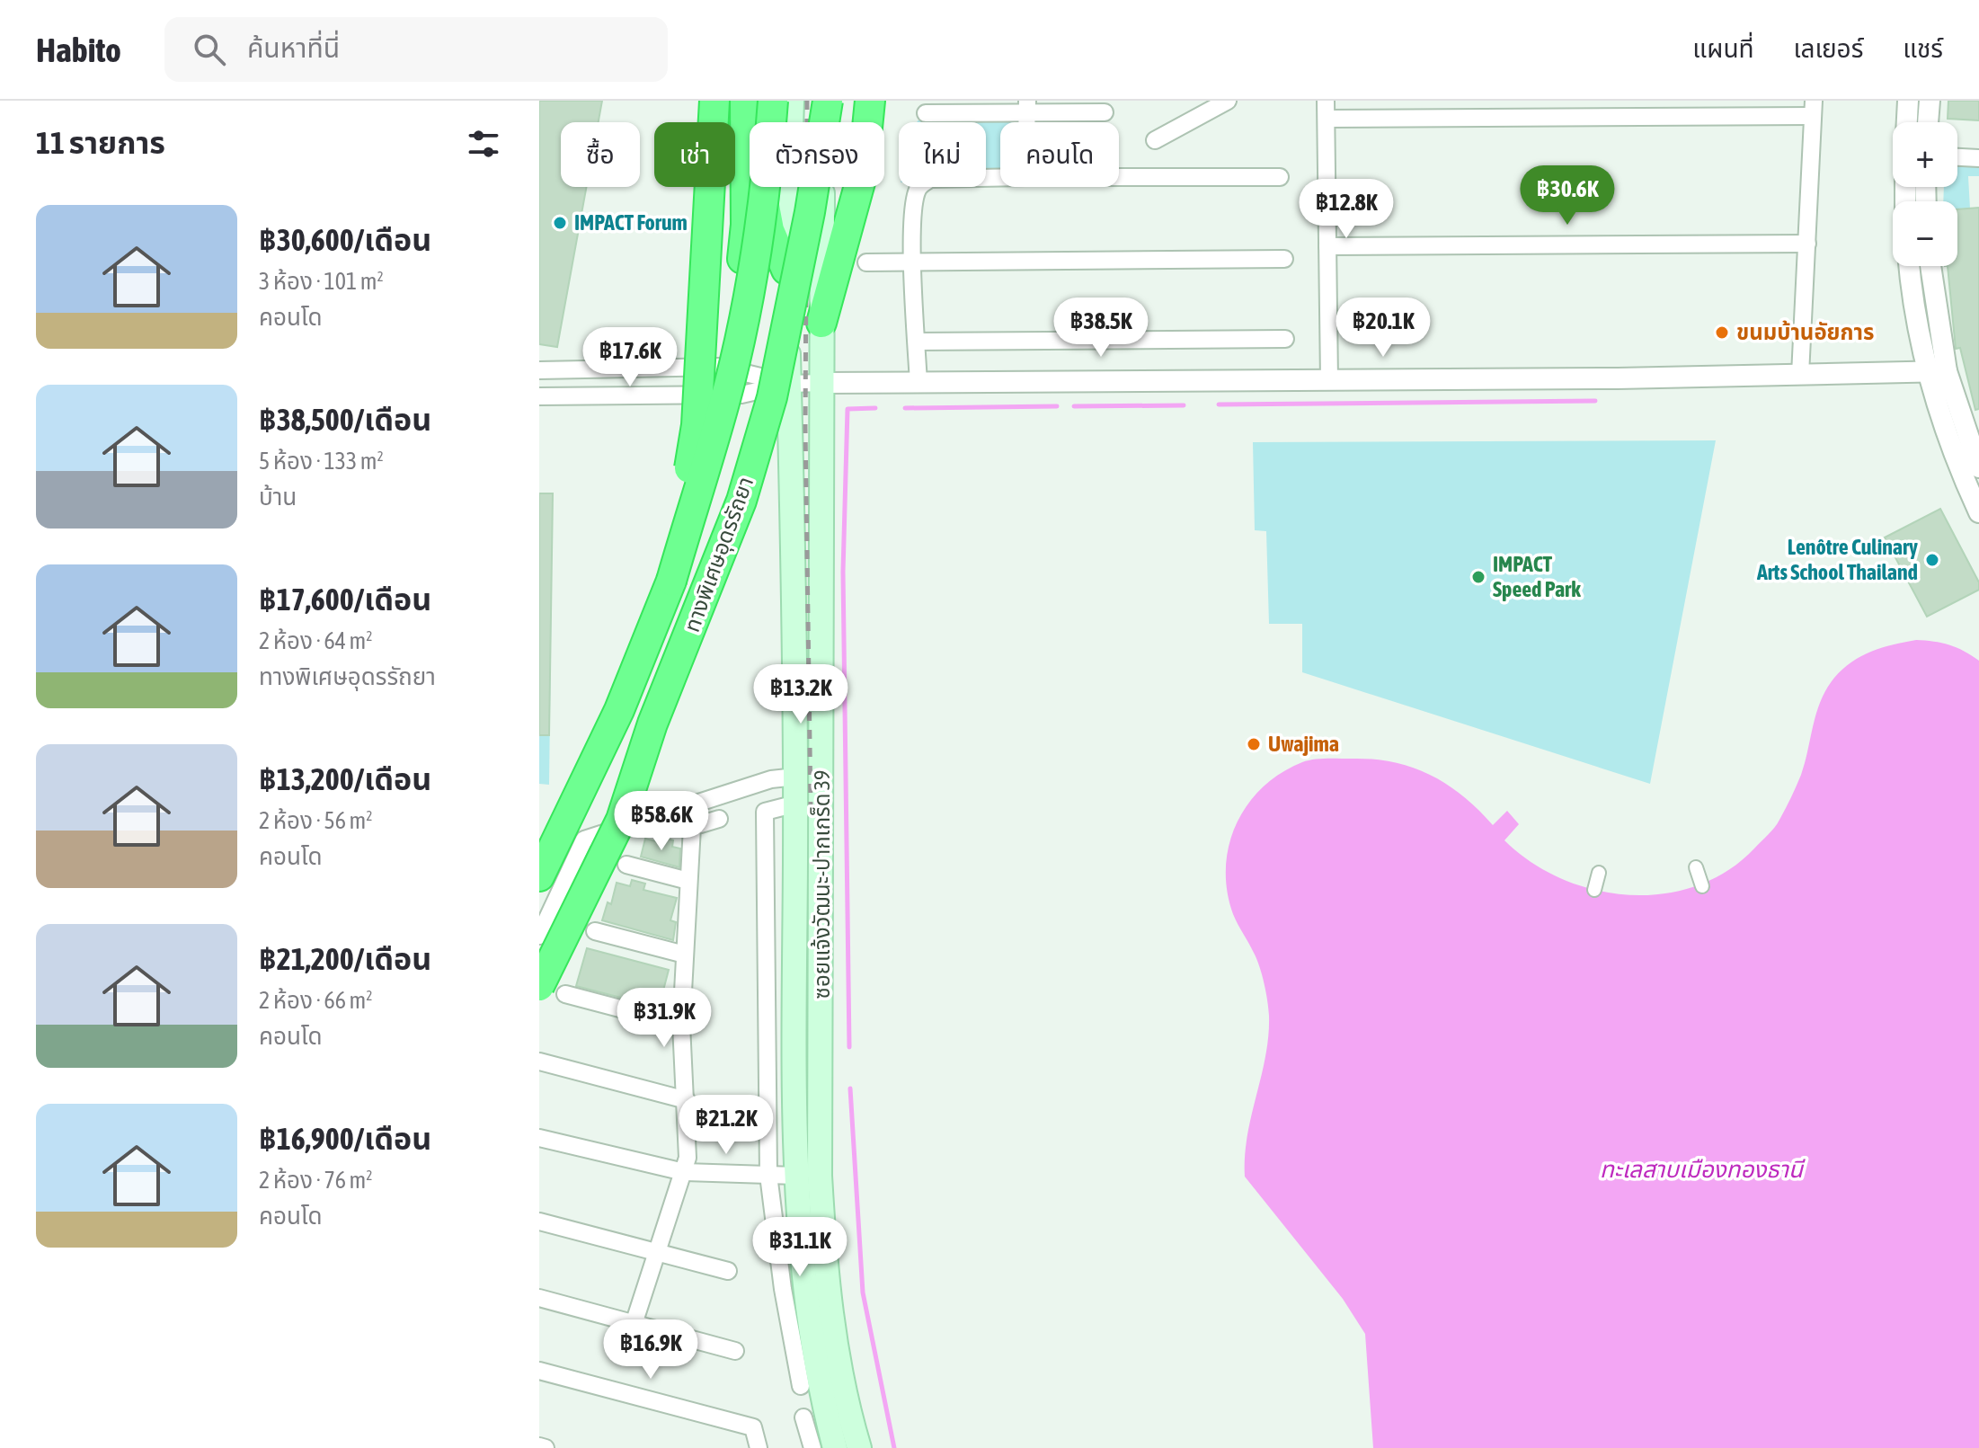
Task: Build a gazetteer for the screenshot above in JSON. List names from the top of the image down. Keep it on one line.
{"streets":{"highway":["ทางพิเศษอุดรรัถยา"],"main road":["ซอยแจ้งวัฒนะ-ปากเกร็ด 39"]},"crossings":[["ทางพิเศษอุดรรัถยา","ซอยแจ้งวัฒนะ-ปากเกร็ด 39"]],"water":["ทะเลสาบเมืองทองธานี"],"places":["IMPACT Forum","ขนมบ้านอัยการ","Lenôtre Culinary Arts School Thailand","IMPACT Speed Park","Uwajima"],"page":{"header":"Habito","search":"ค้นหาที่นี่","nav":["แผนที่","เลเยอร์","แชร์"],"heading":"11 รายการ","map_buttons":["+","−"],"chip":["ซื้อ","เช่า","ตัวกรอง","ใหม่","คอนโด"],"price":["฿30.6K","฿12.8K","฿38.5K","฿20.1K","฿17.6K","฿13.2K","฿58.6K","฿31.9K","฿21.2K","฿31.1K","฿16.9K"],"list":[{"name":"฿30,600/เดือน","note":"3 ห้อง · 101 m² · คอนโด"},{"name":"฿38,500/เดือน","note":"5 ห้อง · 133 m² · บ้าน"},{"name":"฿17,600/เดือน","note":"2 ห้อง · 64 m² · ทางพิเศษอุดรรัถยา"},{"name":"฿13,200/เดือน","note":"2 ห้อง · 56 m² · คอนโด"},{"name":"฿21,200/เดือน","note":"2 ห้อง · 66 m² · คอนโด"},{"name":"฿16,900/เดือน","note":"2 ห้อง · 76 m² · คอนโด"}]}}
